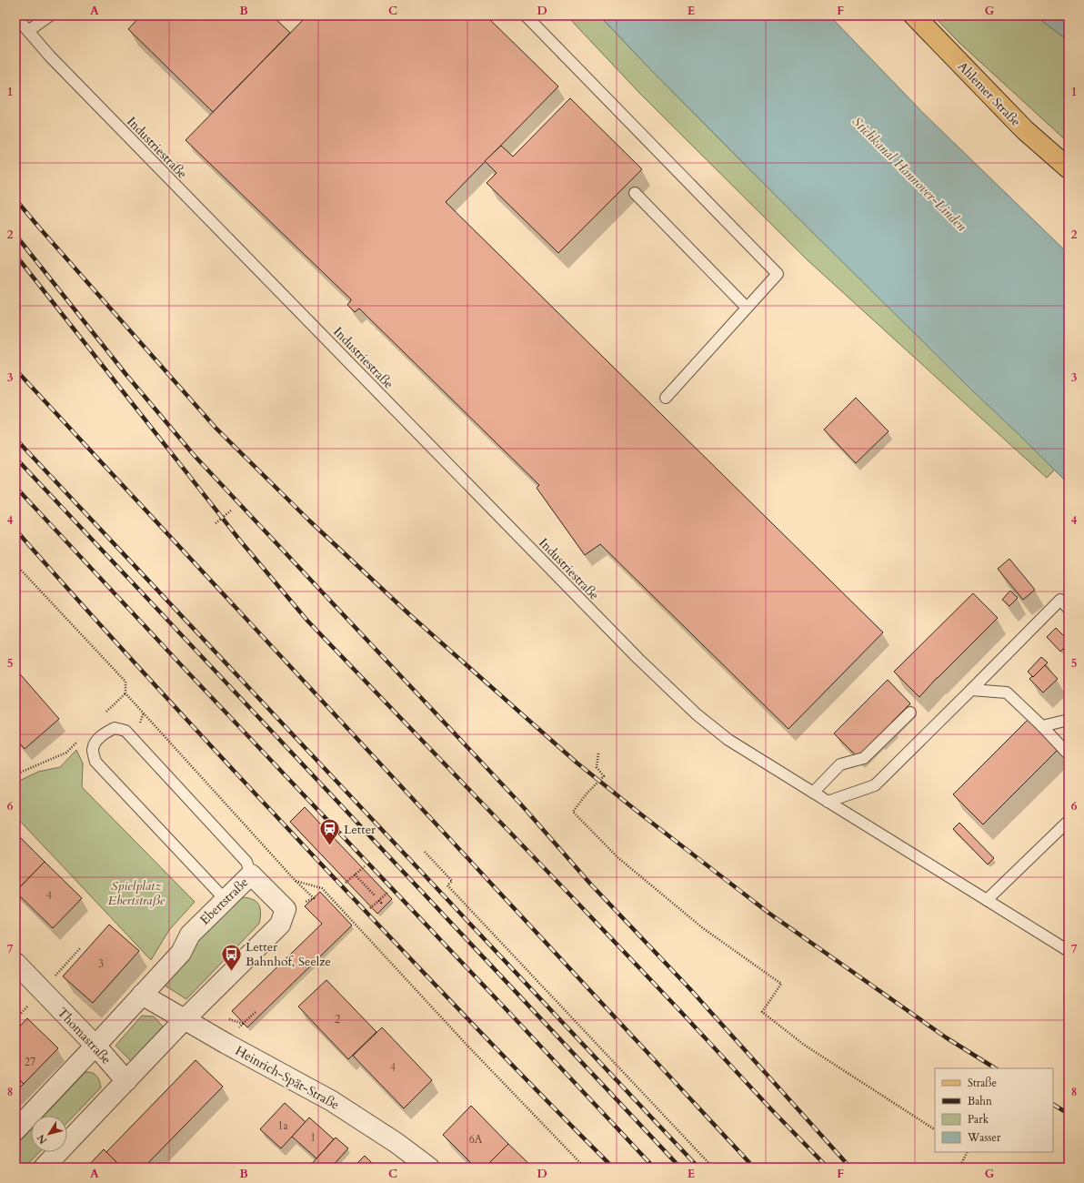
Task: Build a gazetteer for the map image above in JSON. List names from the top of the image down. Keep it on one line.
{"streets":{"main road":["Ahlemer Straße"],"street":["Ebertstraße","Thomastraße","Heinrich-Spät-Straße"],"lane":["Industriestraße"]},"crossings":[["Ebertstraße","Thomastraße"],["Ebertstraße","Heinrich-Spät-Straße"]],"water":["Stichkanal Hannover-Linden"],"parks":["Spielplatz Ebertstraße"],"places":{"station":["Letter"],"bus stop":["Letter Bahnhof, Seelze"]},"house_numbers":["4","3","2","27","4","1a","1","6A"],"legend":["Straße","Bahn","Park","Wasser"],"north":"bottom left","grid":{"columns":["A","B","C","D","E","F","G"],"rows":["1","2","3","4","5","6","7","8"]}}
